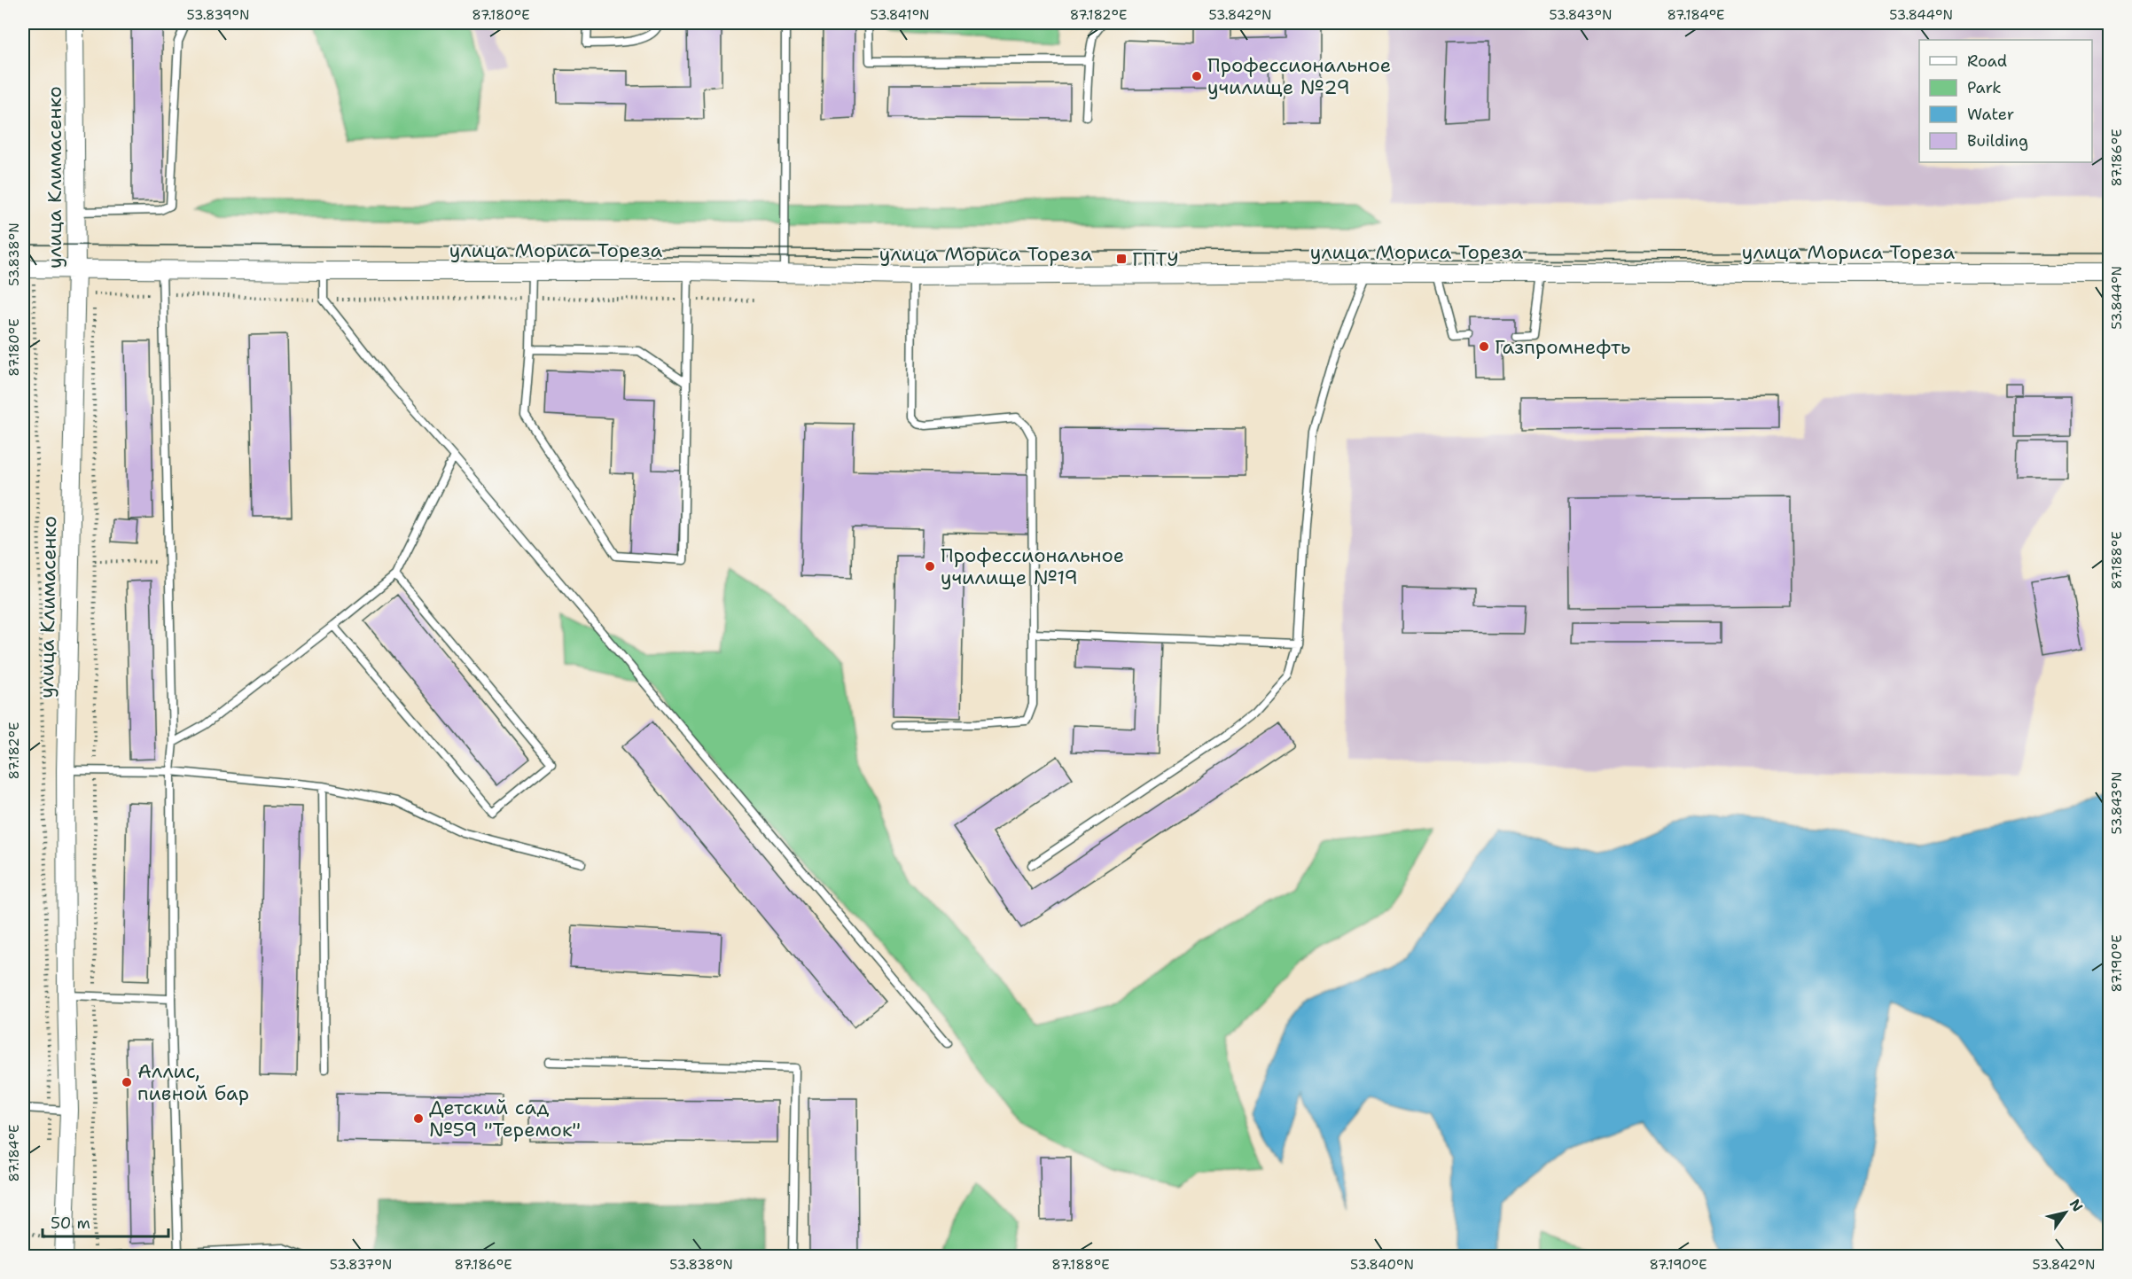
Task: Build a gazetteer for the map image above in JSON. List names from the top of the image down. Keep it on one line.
{"streets":{"street":["улица Климасенко","улица Мориса Тореза"]},"crossings":[["улица Климасенко","улица Мориса Тореза"]],"places":{"other":["Профессиональное училище №29","Газпромнефть","Профессиональное училище №19","Аллис, пивной бар","Детский сад №59 \"Теремок\""],"transit":["ГПТУ"]},"legend":["Road","Park","Water","Building"],"scale_bar":"50 m","north":"top right","coordinates":["53.839°N","87.180°E","53.841°N","87.182°E","53.842°N","53.843°N","87.184°E","53.844°N","87.186°E","53.838°N","87.188°E","87.190°E","53.837°N","53.840°N"]}
